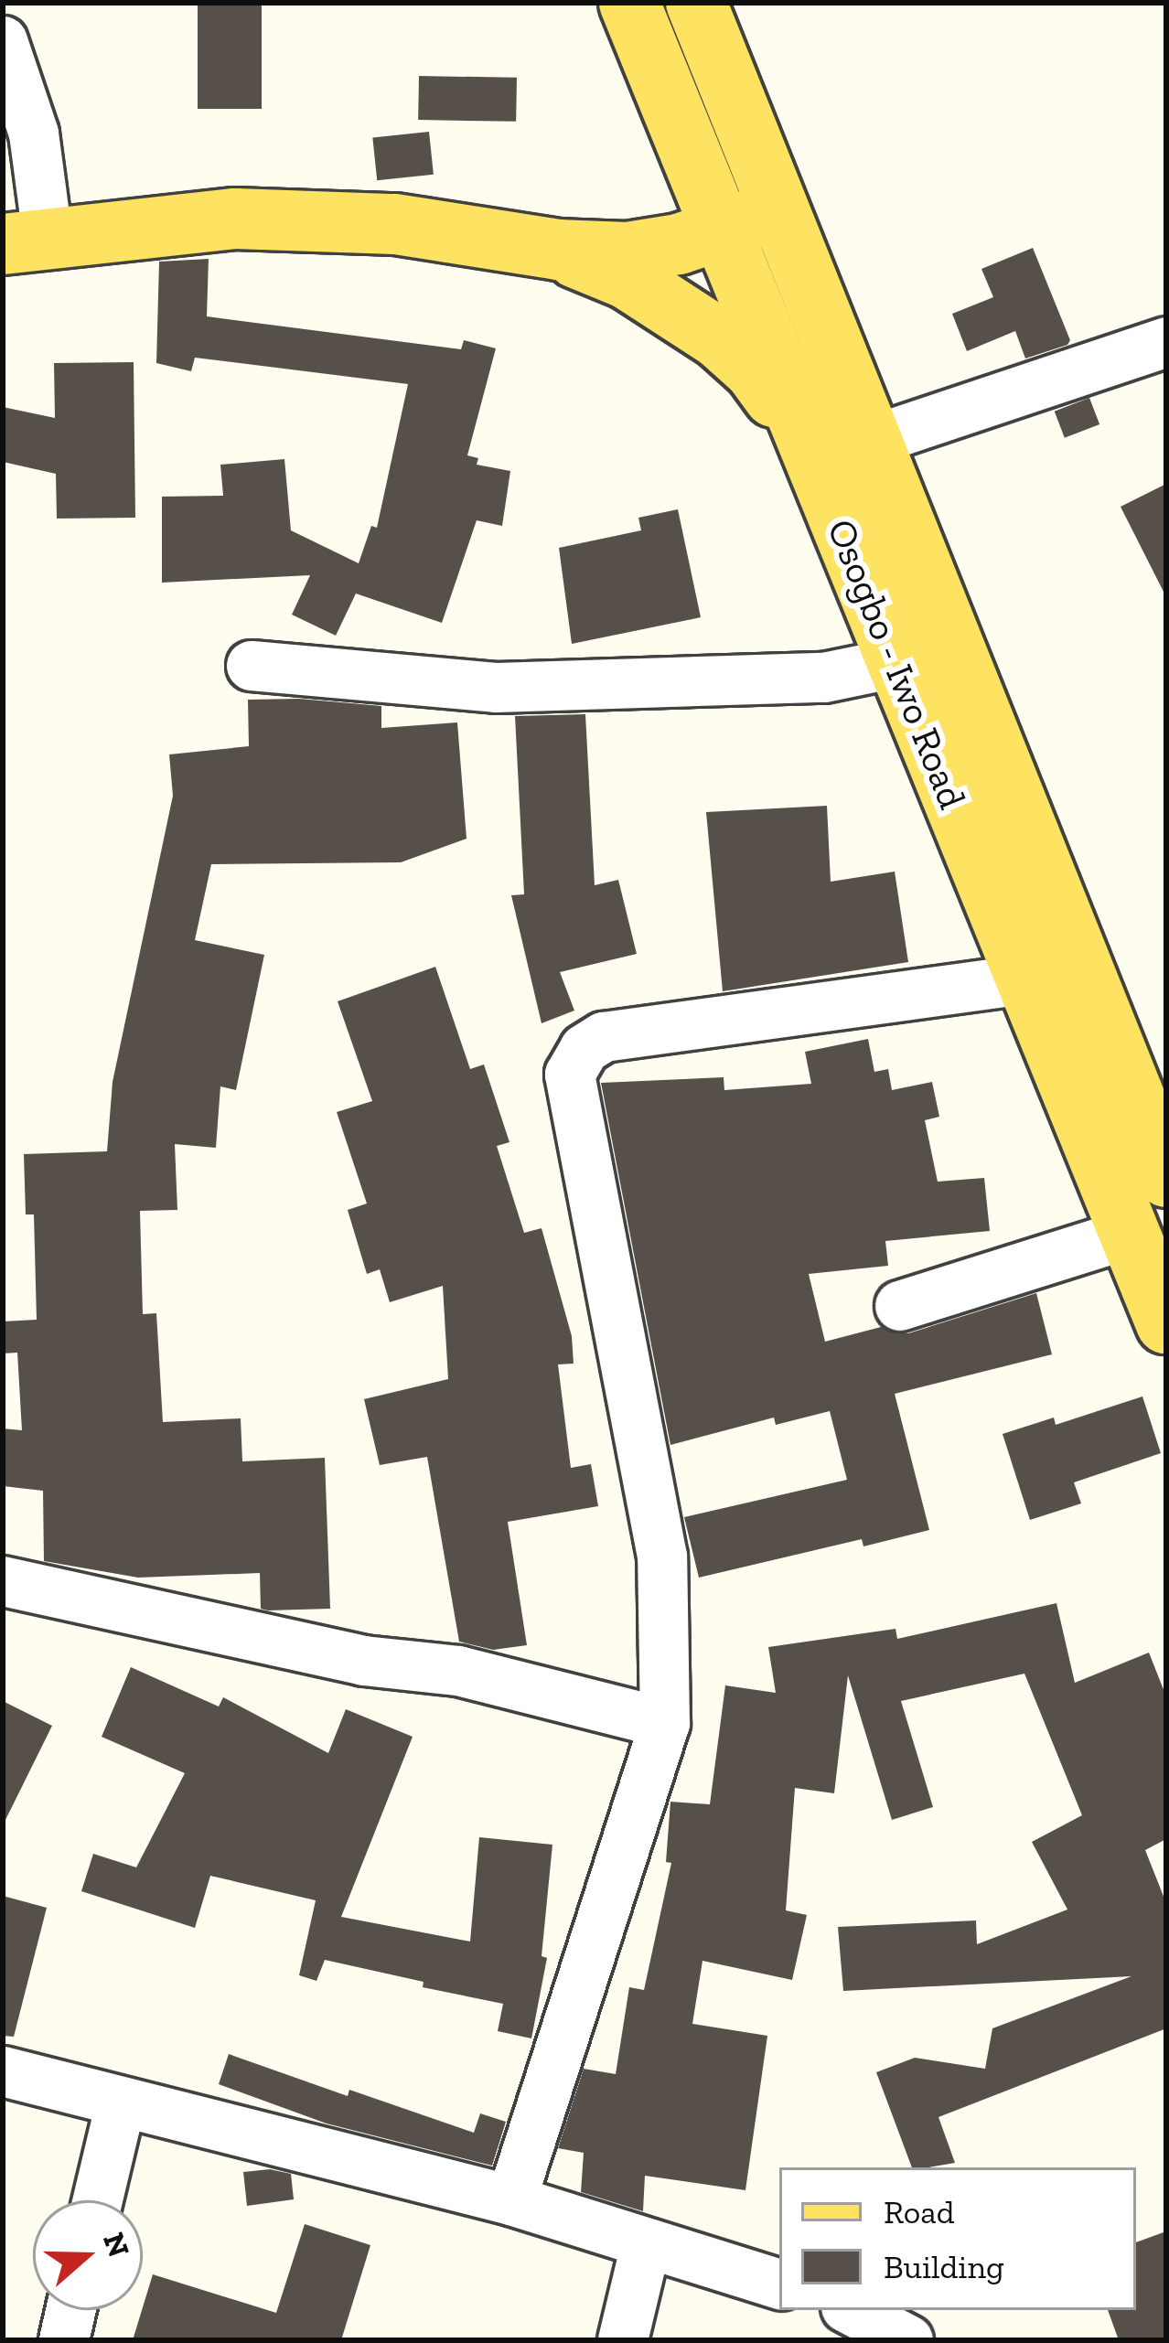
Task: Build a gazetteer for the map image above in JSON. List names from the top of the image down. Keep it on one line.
{"streets":{"main road":["Osogbo - Iwo Road"]},"legend":["Road","Building"],"north":"right"}
